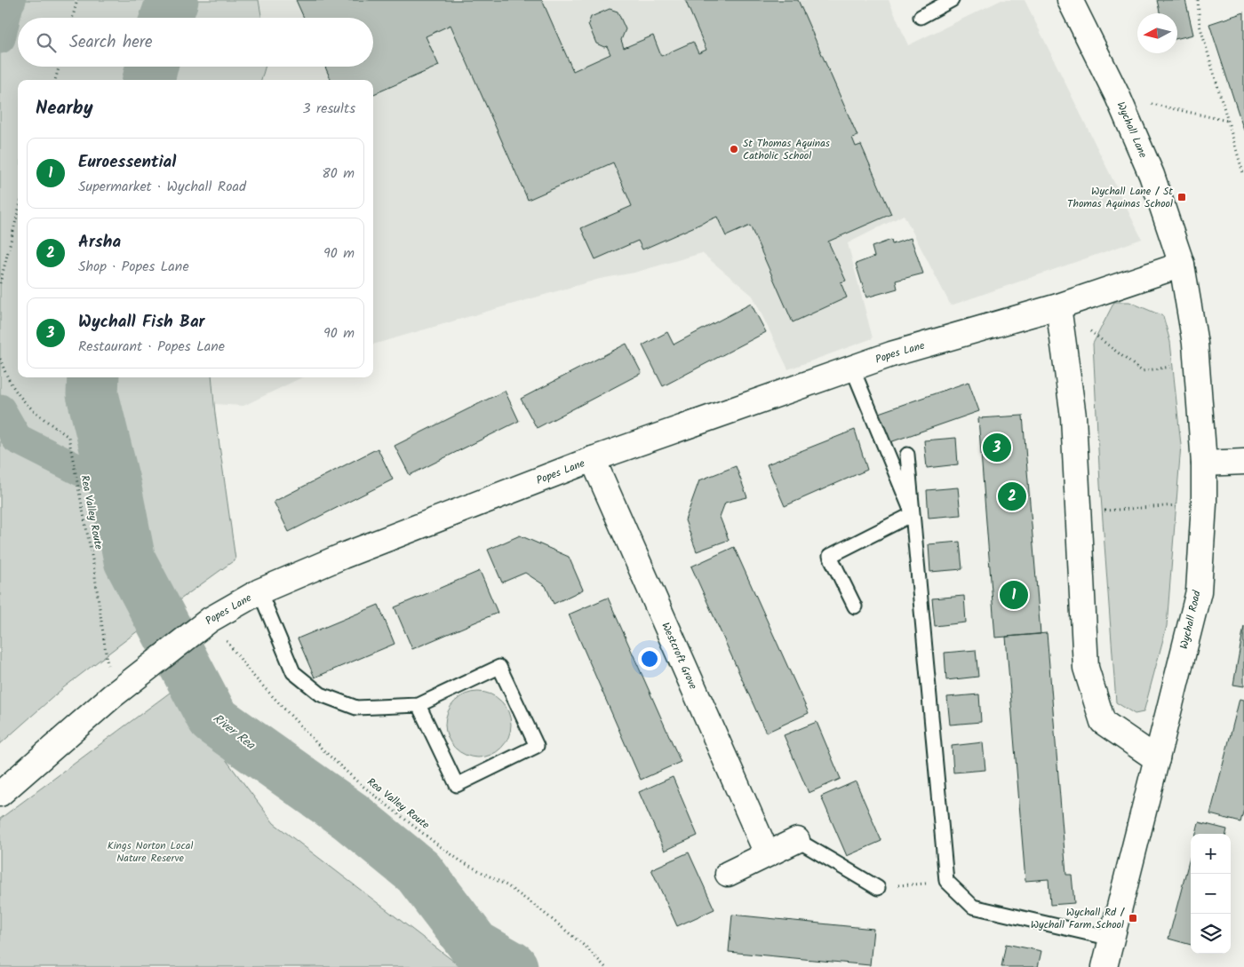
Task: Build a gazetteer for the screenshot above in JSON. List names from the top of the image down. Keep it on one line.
{"streets":{"street":["Wychall Lane","Popes Lane","Wychall Road","Westcroft Grove"],"path":["Rea Valley Route"]},"crossings":[["Wychall Lane","Popes Lane"],["Wychall Lane","Wychall Road"],["Popes Lane","Rea Valley Route"],["Popes Lane","Wychall Road"],["Popes Lane","Westcroft Grove"]],"water":["River Rea"],"parks":["Kings Norton Local Nature Reserve"],"places":{"other":["St Thomas Aquinas Catholic School"],"transit":["Wychall Lane / St Thomas Aquinas School","Wychall Rd / Wychall Farm School"]},"north":"left","page":{"search":"Search here","heading":["Nearby","3 results"],"list":[{"mark":"1","name":"Euroessential","note":"Supermarket · Wychall Road","value":"80 m"},{"mark":"2","name":"Arsha","note":"Shop · Popes Lane","value":"90 m"},{"mark":"3","name":"Wychall Fish Bar","note":"Restaurant · Popes Lane","value":"90 m"}],"pins":["3","2","1"],"map_buttons":["+","−"]}}
